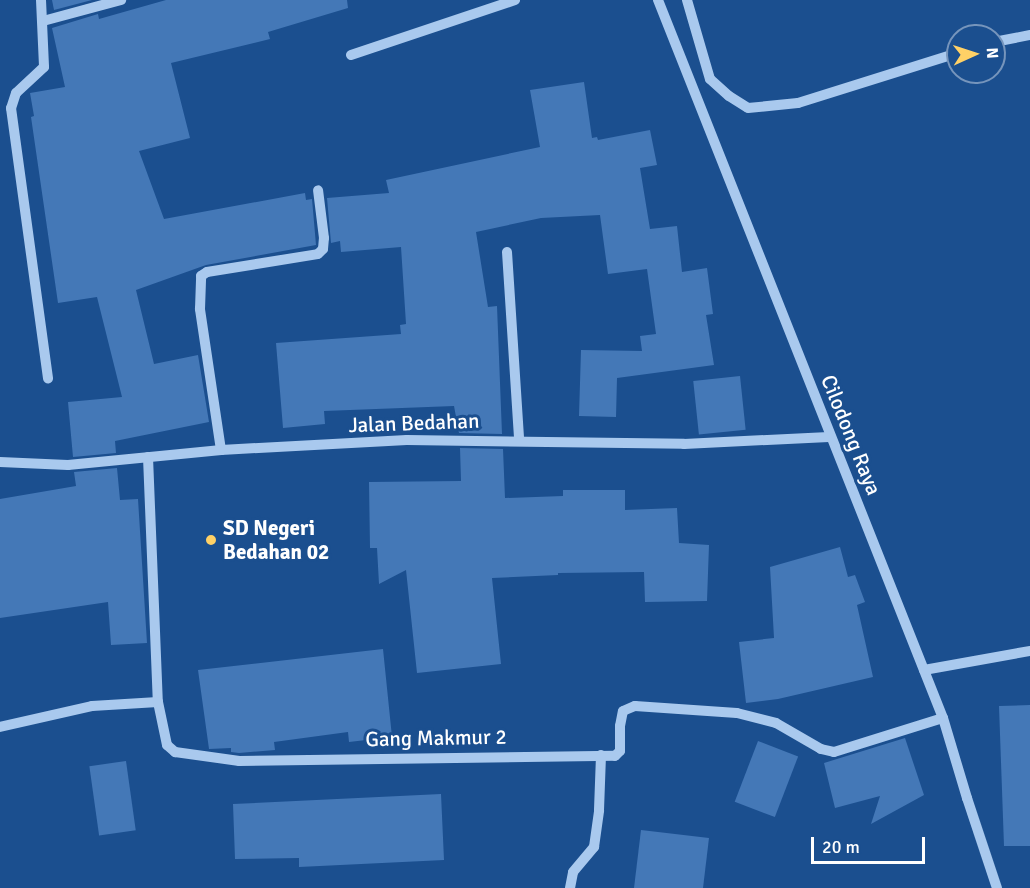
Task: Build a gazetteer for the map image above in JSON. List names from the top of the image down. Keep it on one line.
{"streets":{"street":["Jalan Bedahan","Cilodong Raya","Gang Makmur 2"]},"crossings":[["Jalan Bedahan","Cilodong Raya"],["Jalan Bedahan","Gang Makmur 2"]],"places":["SD Negeri Bedahan 02"],"scale_bar":"20 m","north":"right"}
